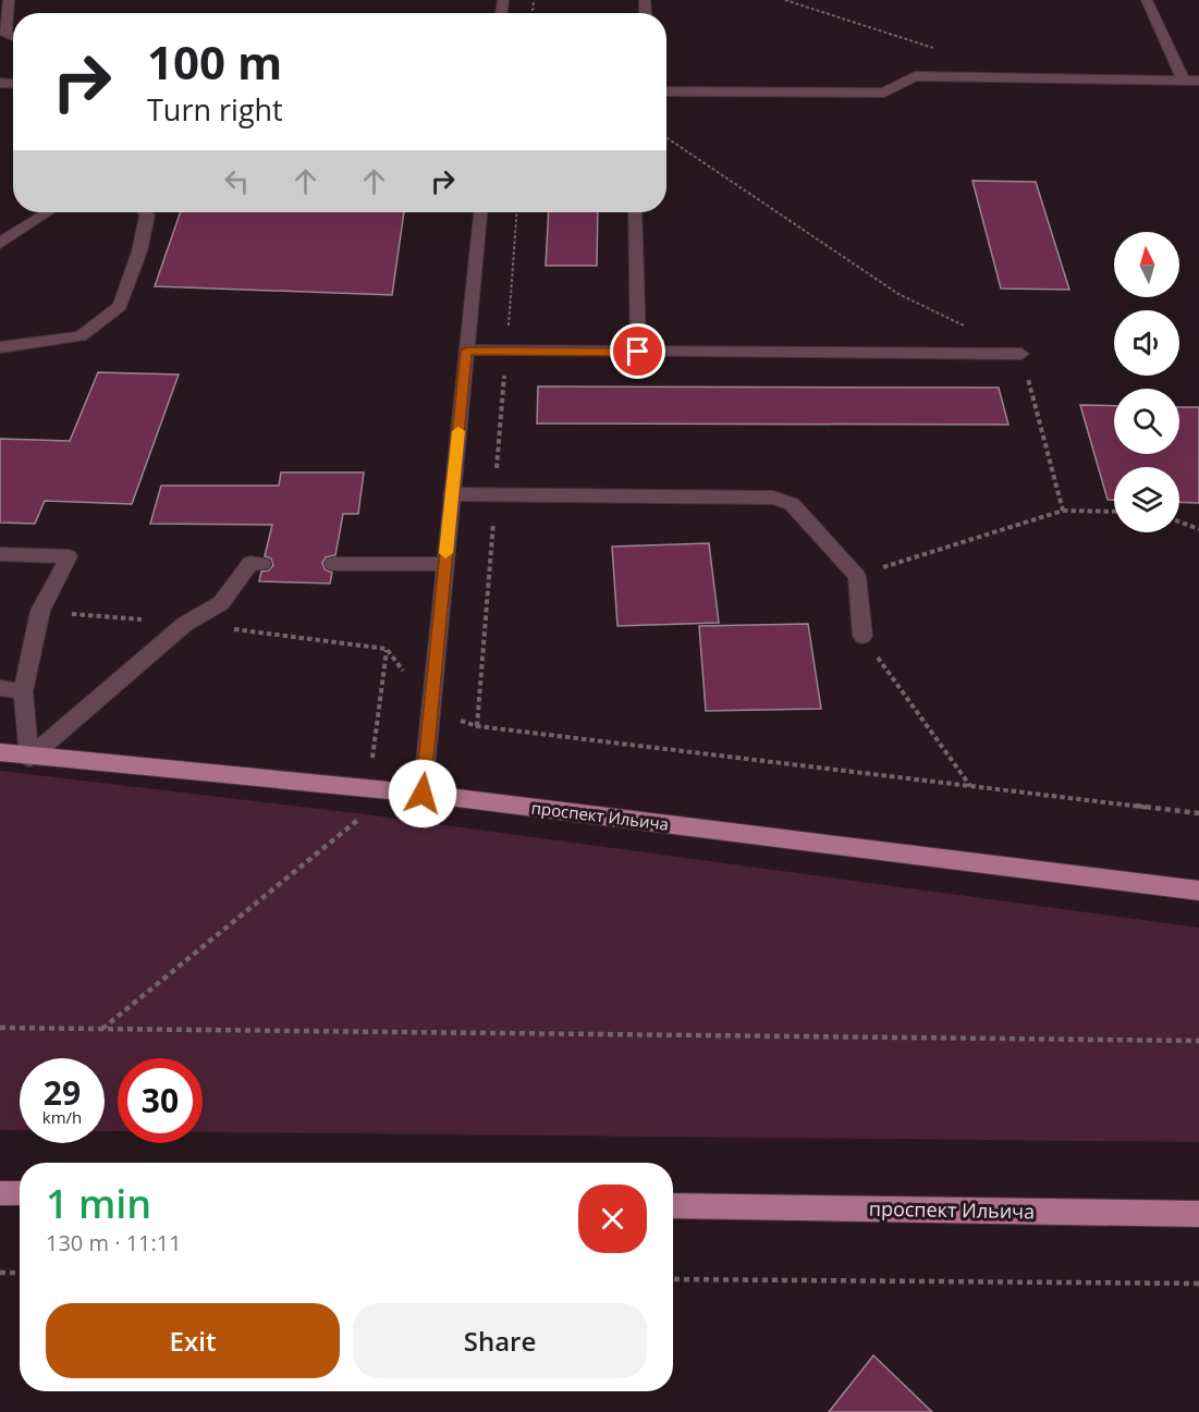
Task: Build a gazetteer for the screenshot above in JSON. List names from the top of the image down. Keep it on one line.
{"streets":{"main road":["проспект Ильича"]},"north":"top","page":{"turn":["100 m","Turn right"],"speed":"29 km/h","limit":"30","heading":["1 min","130 m · 11:11"],"buttons":["Exit","Share"]}}
